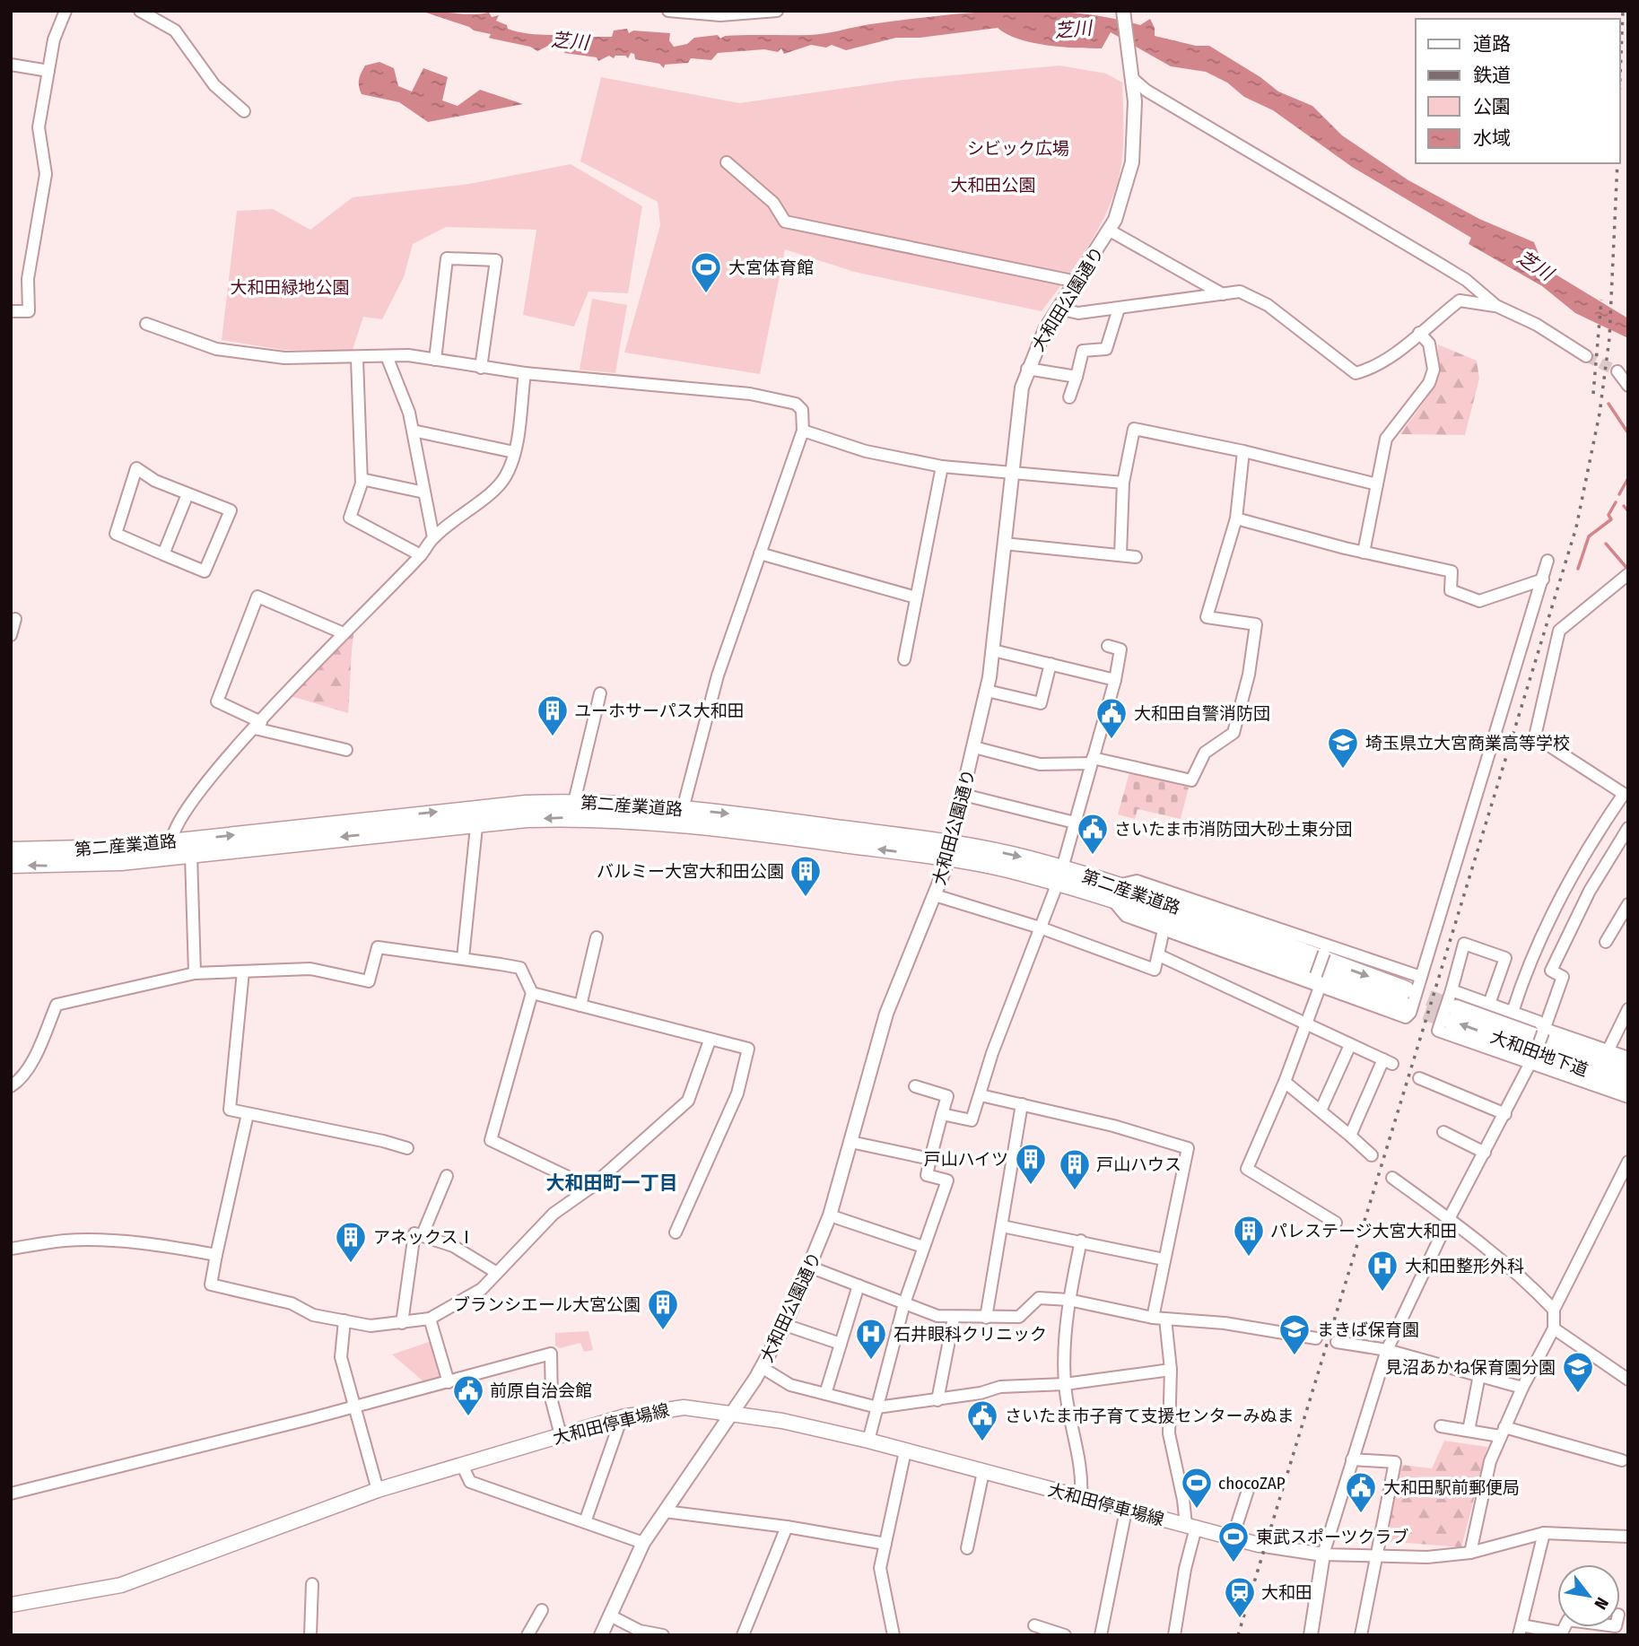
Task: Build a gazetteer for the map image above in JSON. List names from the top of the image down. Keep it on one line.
{"streets":{"main road":["第二産業道路","大和田地下道","大和田停車場線"],"street":["大和田公園通り"]},"crossings":[["大和田公園通り","第二産業道路"],["大和田公園通り","大和田停車場線"]],"districts":["大和田町一丁目"],"water":["芝川"],"parks":["シビック広場","大和田公園","大和田緑地公園"],"places":{"sports":["大宮体育館","chocoZAP","東武スポーツクラブ"],"building":["ユーホサーパス大和田","バルミー大宮大和田公園","戸山ハイツ","戸山ハウス","パレステージ大宮大和田","アネックスⅠ","ブランシエール大宮公園"],"public building":["大和田自警消防団","さいたま市消防団大砂土東分団","前原自治会館","さいたま市子育て支援センターみぬま","大和田駅前郵便局"],"school or university":["埼玉県立大宮商業高等学校","まきば保育園","見沼あかね保育園分園"],"hospital":["大和田整形外科","石井眼科クリニック"],"station":["大和田"]},"legend":["道路","鉄道","公園","水域"],"north":"bottom right"}
